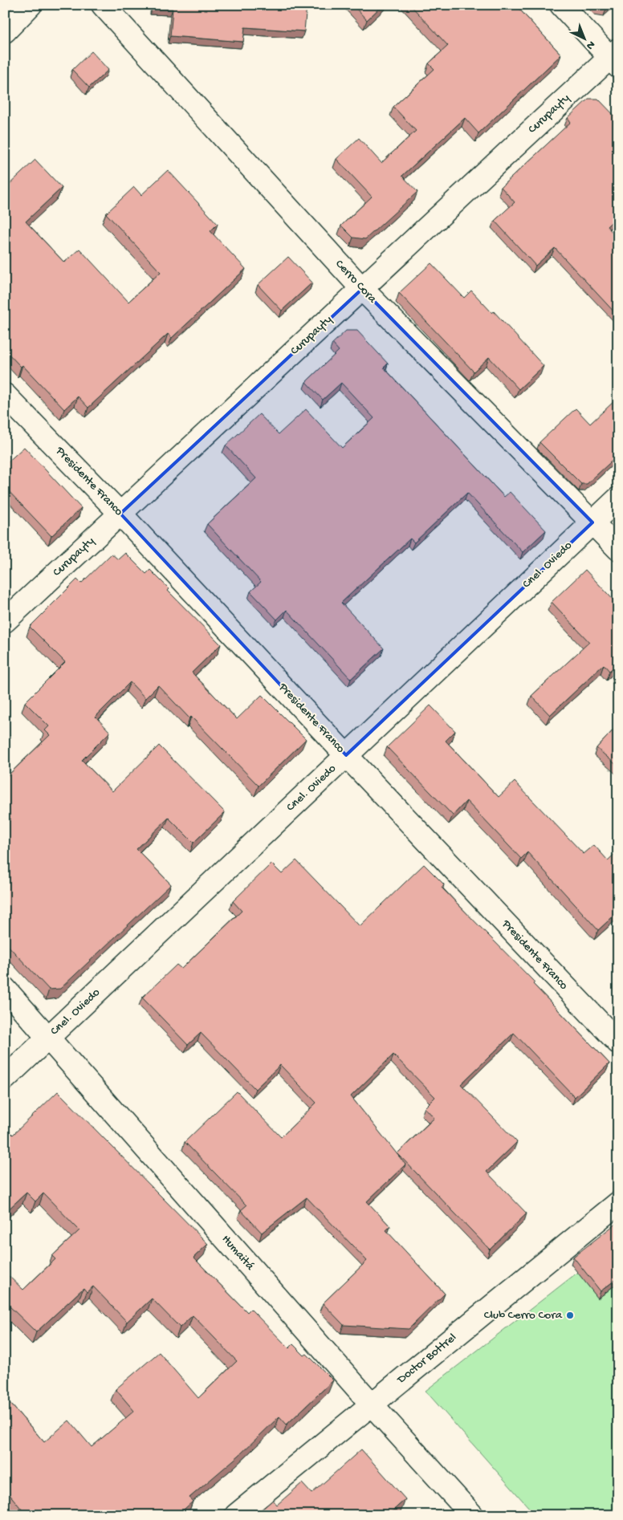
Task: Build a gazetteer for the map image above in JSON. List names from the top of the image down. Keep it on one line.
{"streets":{"street":["Curupayty","Cerro Cora","Presidente Franco","Cnel. Oviedo","Humaitá","Doctor Bottrel"]},"crossings":[["Curupayty","Cerro Cora"],["Curupayty","Presidente Franco"],["Cerro Cora","Cnel. Oviedo"],["Presidente Franco","Cnel. Oviedo"],["Cnel. Oviedo","Humaitá"],["Humaitá","Doctor Bottrel"]],"places":["Club Cerro Cora"],"north":"bottom right"}
